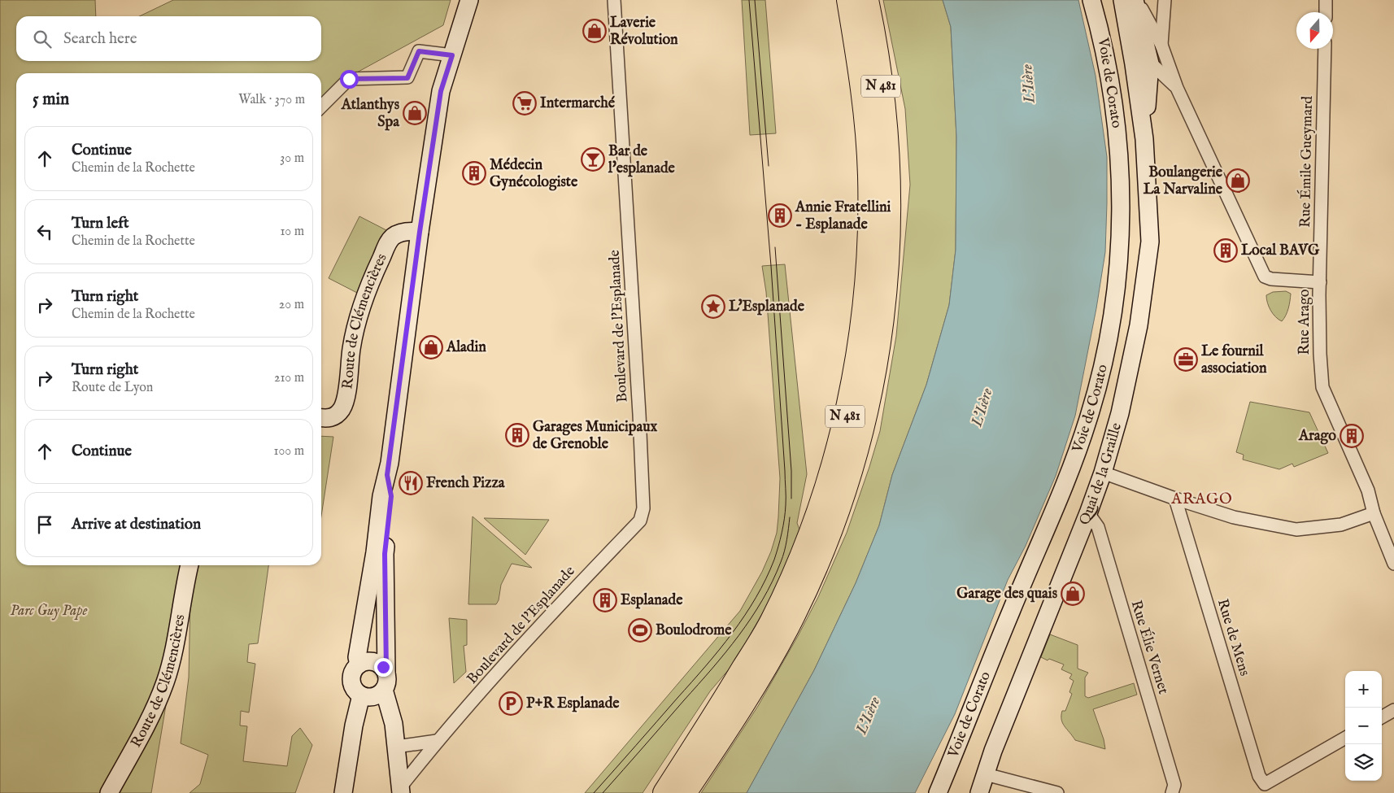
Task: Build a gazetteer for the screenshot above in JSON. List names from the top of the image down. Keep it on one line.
{"streets":{"highway":["N 481"],"street":["Voie de Corato","Rue Émile Gueymard","Route de Clémencières","Rue Arago","Boulevard de l'Esplanade","Quai de la Graille","Rue de Mens","Rue Élie Vernet"]},"crossings":[["Rue Émile Gueymard","Rue Arago"],["Quai de la Graille","Rue Élie Vernet"]],"districts":["ARAGO"],"water":["L'Isère"],"parks":["Parc Guy Pape"],"places":{"shop":["Laverie Révolution","Atlanthys Spa","Boulangerie La Narvaline","Aladin","Garage des quais"],"supermarket":["Intermarché"],"bar":["Bar de l'esplanade"],"building":["Médecin Gynécologiste","Annie Fratellini - Esplanade","Local BAVG","Garages Municipaux de Grenoble","Arago","Esplanade"],"place":["L'Esplanade"],"office":["Le fournil association"],"restaurant":["French Pizza"],"sports":["Boulodrome"],"parking":["P+R Esplanade"]},"north":"bottom","page":{"search":"Search here","heading":["5 min","Walk · 370 m"],"list":[["Continue","Chemin de la Rochette","30 m"],["Turn left","Chemin de la Rochette","10 m"],["Turn right","Chemin de la Rochette","20 m"],["Turn right","Route de Lyon","210 m"],["Continue","100 m"],"Arrive at destination"],"map_buttons":["+","−"]}}
